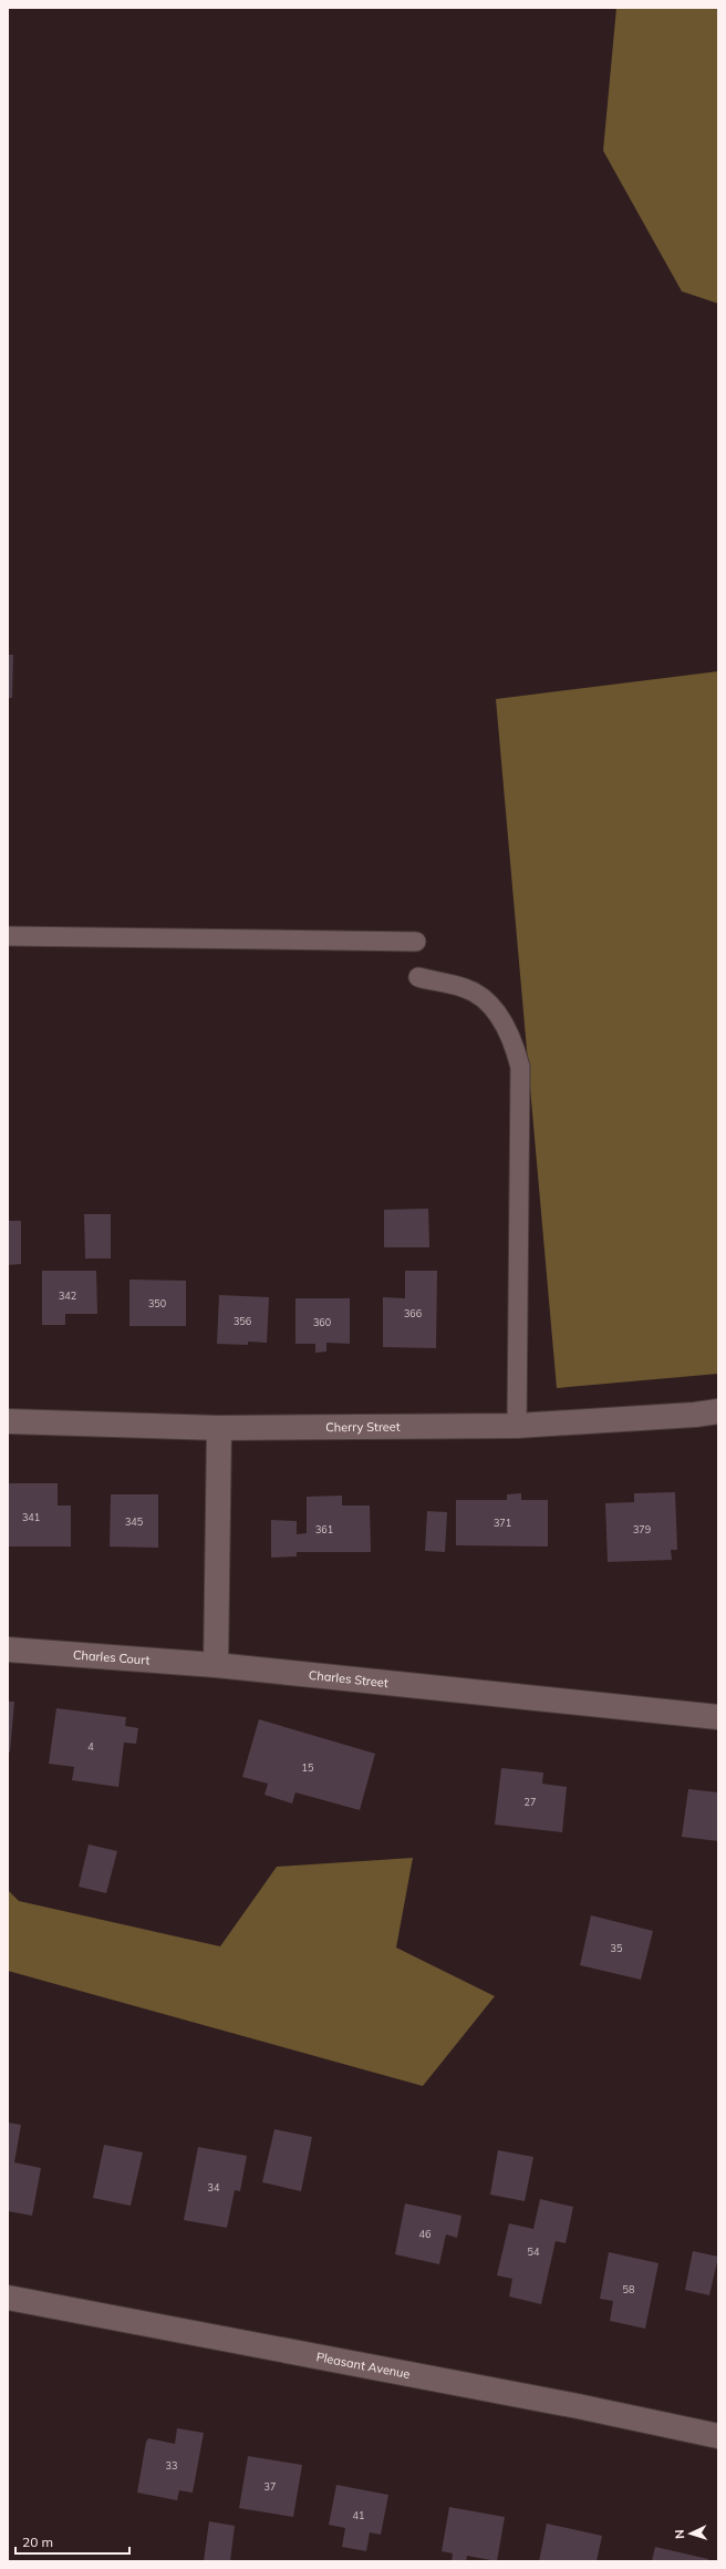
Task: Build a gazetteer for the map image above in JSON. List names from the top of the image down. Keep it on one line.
{"streets":{"street":["Cherry Street","Charles Court","Charles Street","Pleasant Avenue"]},"crossings":[["Charles Court","Charles Street"]],"house_numbers":["342","350","366","356","360","341","345","371","361","379","4","15","27","35","34","46","54","58","33","37","41"],"scale_bar":"20 m","north":"left"}
